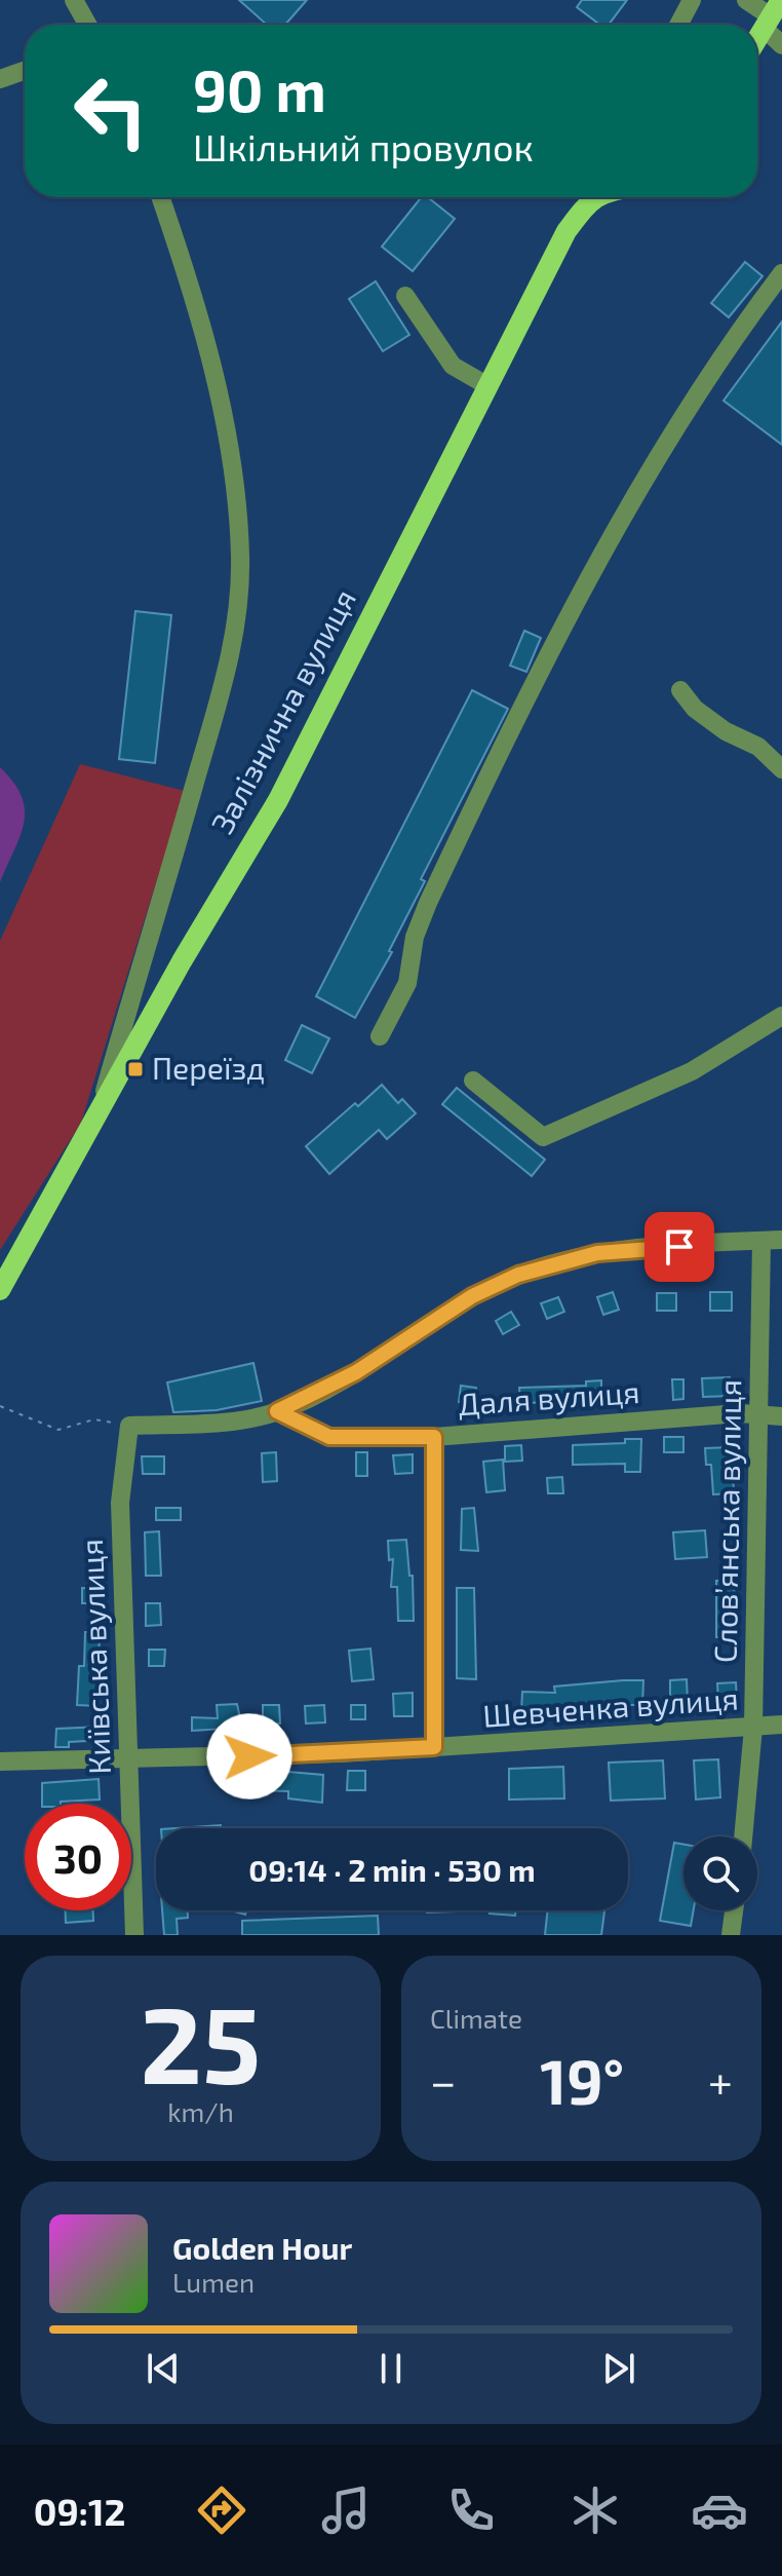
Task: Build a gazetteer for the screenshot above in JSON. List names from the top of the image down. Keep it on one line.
{"streets":{"main road":["Залізнична вулиця"],"street":["Даля вулиця","Слов’янська вулиця","Київська вулиця","Шевченка вулиця"]},"crossings":[["Даля вулиця","Слов’янська вулиця"],["Слов’янська вулиця","Шевченка вулиця"],["Київська вулиця","Шевченка вулиця"]],"places":{"transit":["Переїзд"]},"page":{"turn":["90 m","Шкільний провулок"],"limit":"30","trip":"09:14 · 2 min · 530 m","tile":[["25","km/h"],"Climate"],"heat":["−","19°","+"],"song":["Golden Hour","Lumen"],"tabs":"09:12"}}
